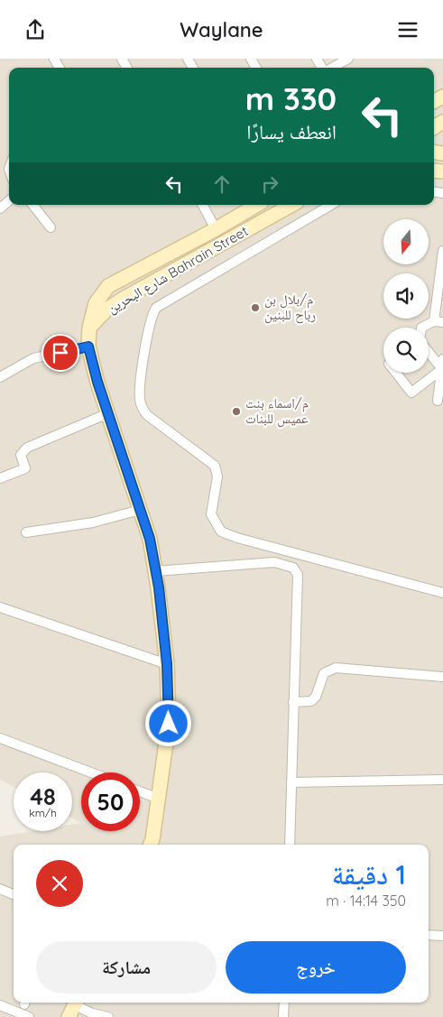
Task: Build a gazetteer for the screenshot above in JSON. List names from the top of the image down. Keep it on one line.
{"streets":{"main road":["شارع البحرين Bahrain Street"]},"places":["م/بلال بن رباح للبنين","م/اسماء بنت عميس للبنات"],"north":"bottom","page":{"header":"Waylane","turn":["330 m","انعطف يسارًا"],"speed":"48 km/h","limit":"50","heading":["1 دقيقة","350 m · 14:14"],"buttons":["خروج","مشاركة"]}}
